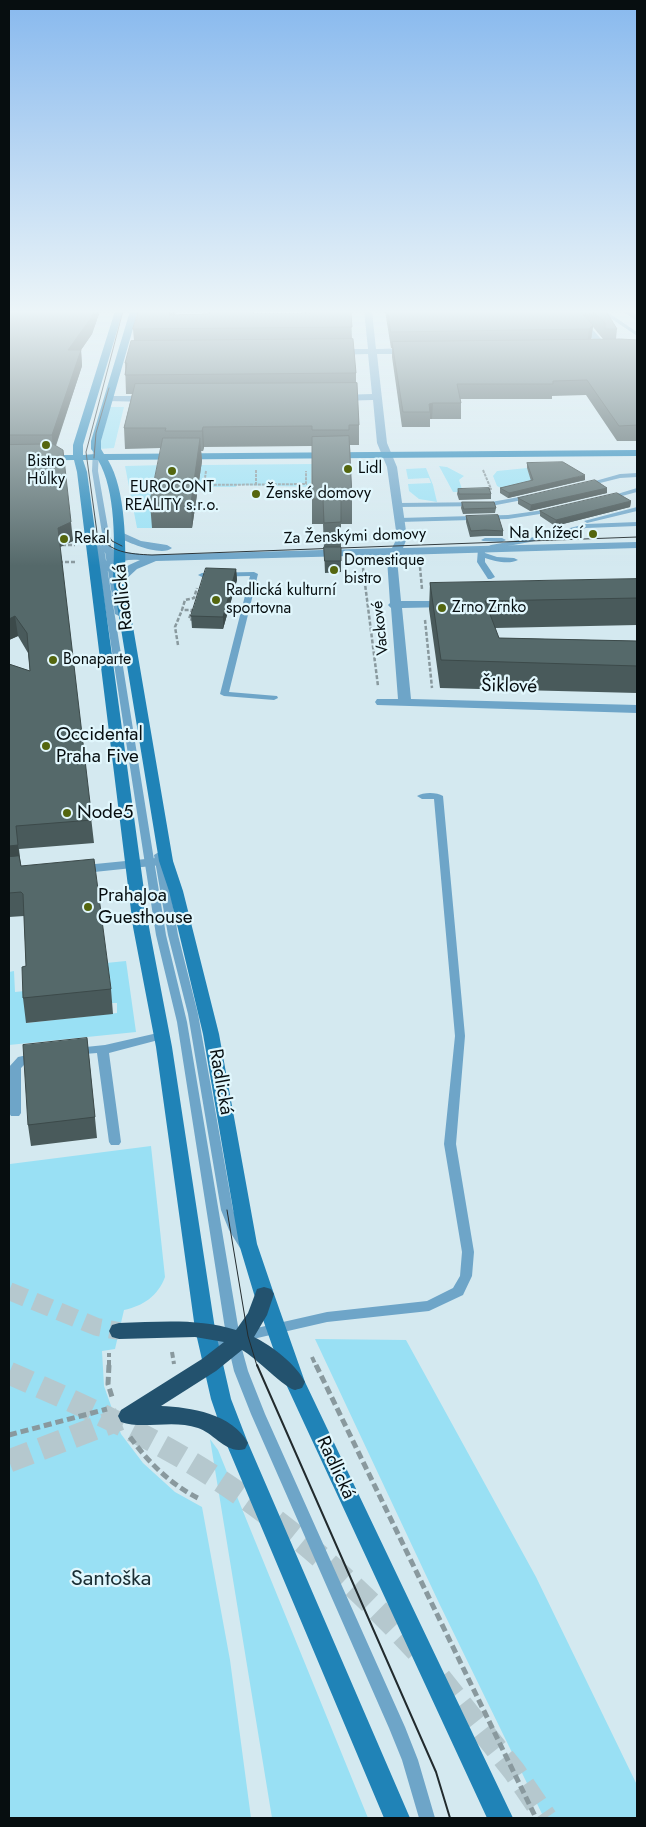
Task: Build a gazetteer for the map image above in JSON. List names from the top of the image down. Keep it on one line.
{"streets":{"main road":["Radlická"],"street":["Za Ženskými domovy","Vackové","Šiklové"]},"crossings":[["Za Ženskými domovy","Vackové"],["Vackové","Šiklové"]],"parks":["Santoška"],"places":["Bistro Hůlky","Lidl","EUROCONT REALITY s.r.o.","Ženské domovy","Na Knížecí","Rekal","Domestique bistro","Radlická kulturní sportovna","Zrno Zrnko","Bonaparte","Occidental Praha Five","Node5","PrahaJoa Guesthouse"]}
